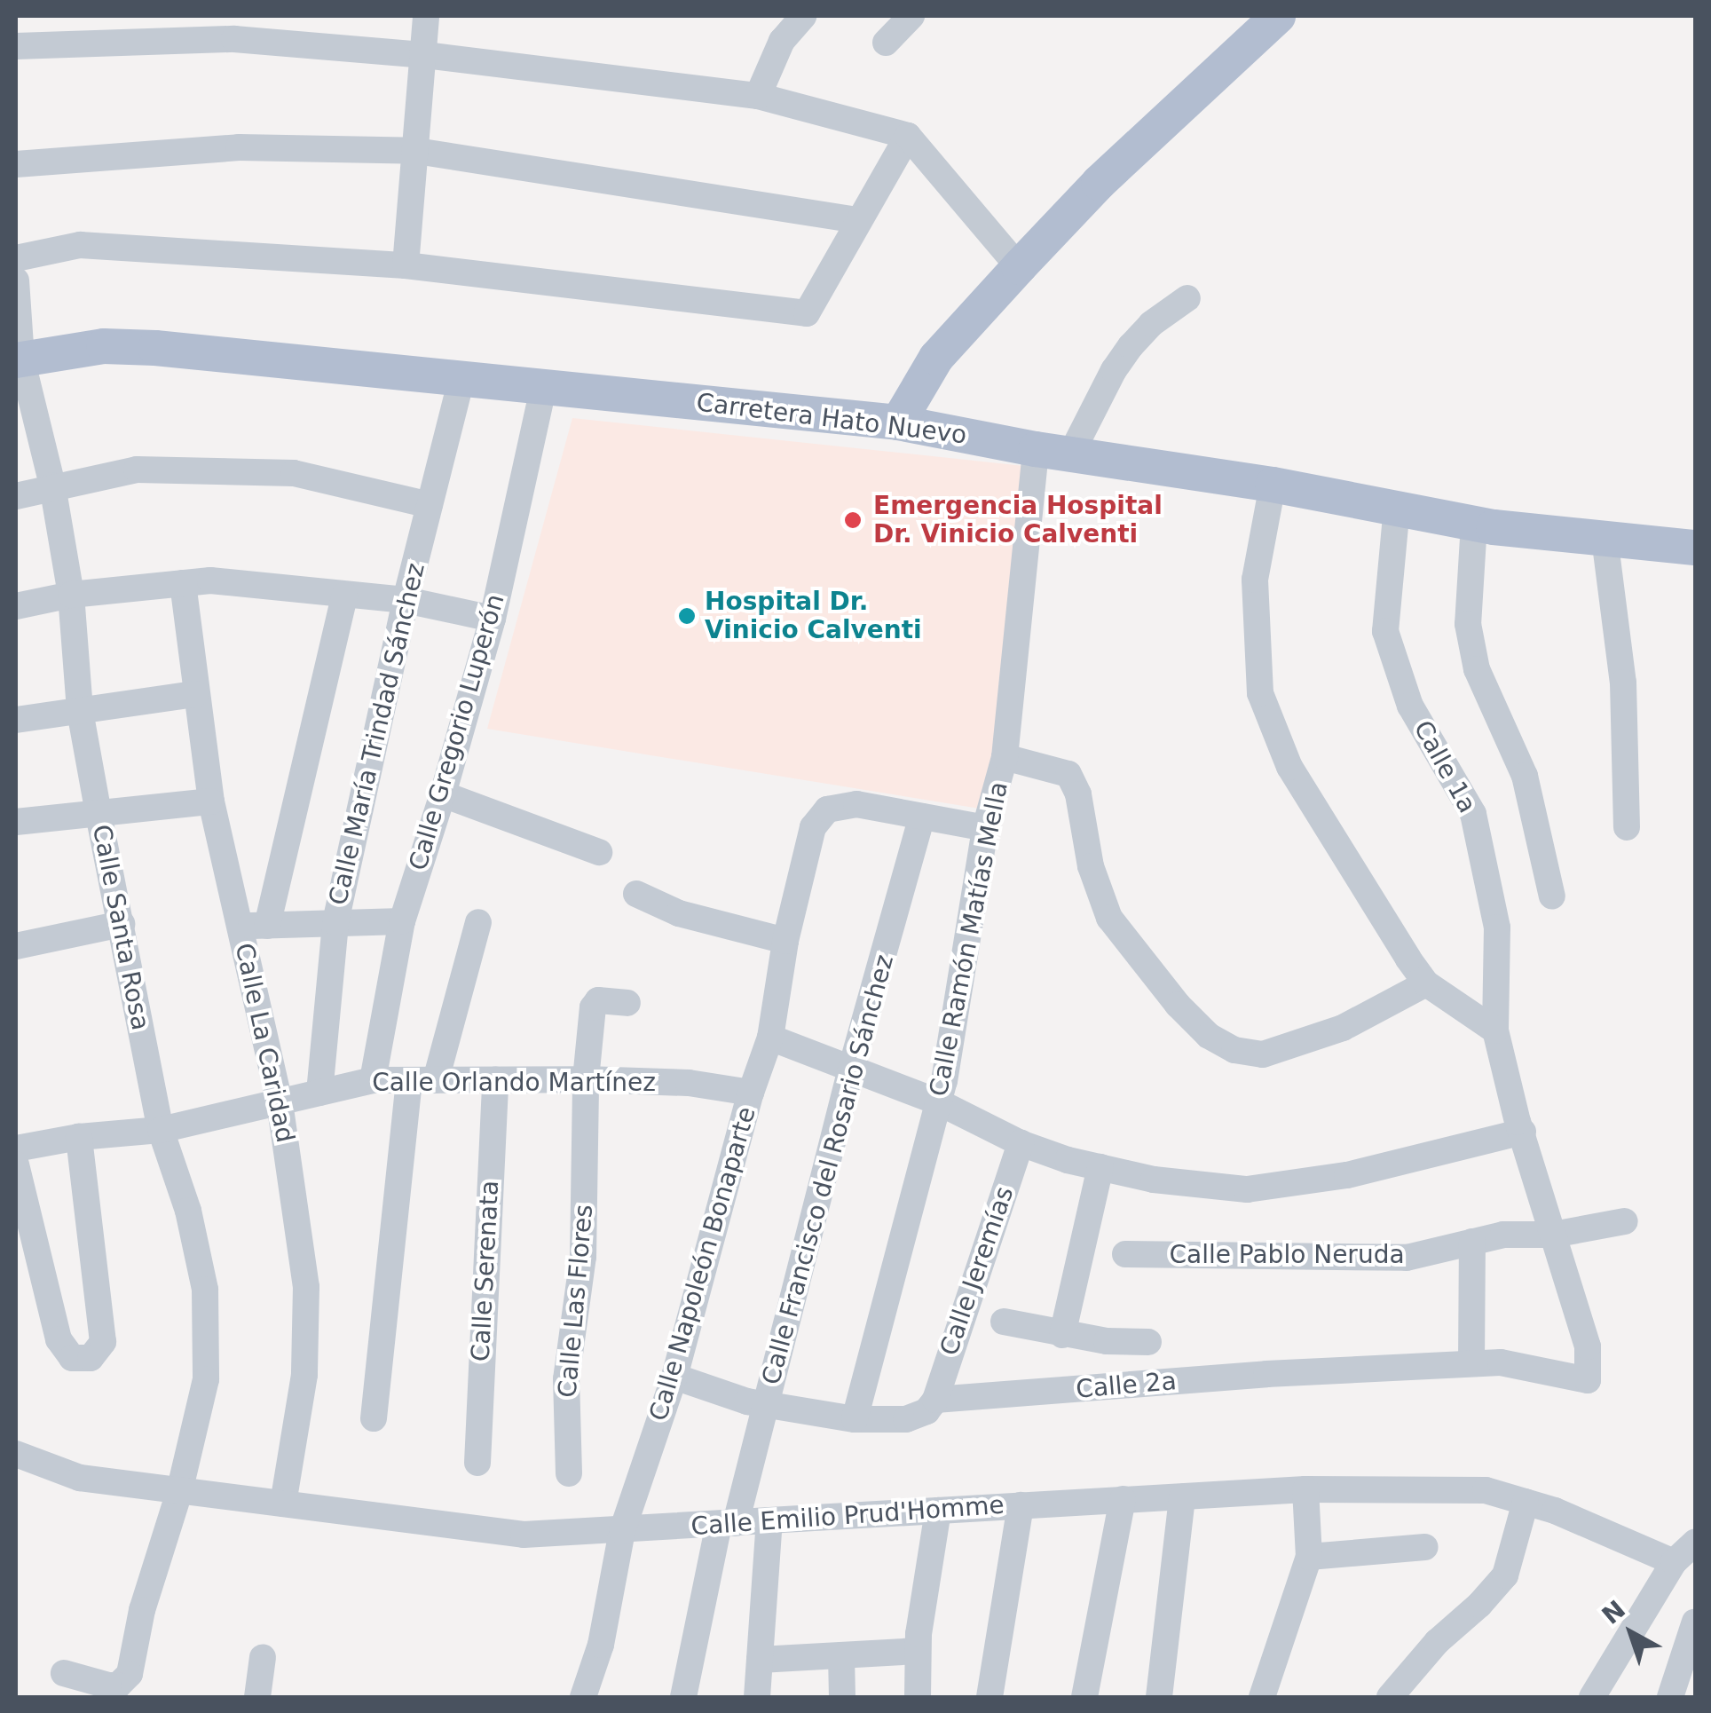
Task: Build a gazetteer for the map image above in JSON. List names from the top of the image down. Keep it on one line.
{"streets":{"main road":["Carretera Hato Nuevo"],"street":["Calle Gregorio Luperón","Calle María Trindad Sánchez","Calle 1a","Calle Santa Rosa","Calle Ramón Matías Mella","Calle La Caridad","Calle Orlando Martínez","Calle Francisco del Rosario Sánchez","Calle Pablo Neruda","Calle Napoleón Bonaparte","Calle Serenata","Calle Jeremías","Calle Las Flores","Calle 2a","Calle Emilio Prud'Homme"]},"crossings":[["Carretera Hato Nuevo","Calle Gregorio Luperón"],["Carretera Hato Nuevo","Calle María Trindad Sánchez"],["Carretera Hato Nuevo","Calle 1a"],["Carretera Hato Nuevo","Calle Santa Rosa"],["Carretera Hato Nuevo","Calle Ramón Matías Mella"],["Calle Gregorio Luperón","Calle Orlando Martínez"],["Calle María Trindad Sánchez","Calle Orlando Martínez"],["Calle 1a","Calle Pablo Neruda"],["Calle 1a","Calle 2a"],["Calle Santa Rosa","Calle Orlando Martínez"],["Calle Santa Rosa","Calle Emilio Prud'Homme"],["Calle Ramón Matías Mella","Calle 2a"],["Calle La Caridad","Calle Orlando Martínez"],["Calle La Caridad","Calle Emilio Prud'Homme"],["Calle Orlando Martínez","Calle Napoleón Bonaparte"],["Calle Orlando Martínez","Calle Serenata"],["Calle Orlando Martínez","Calle Las Flores"],["Calle Francisco del Rosario Sánchez","Calle Napoleón Bonaparte"],["Calle Francisco del Rosario Sánchez","Calle 2a"],["Calle Francisco del Rosario Sánchez","Calle Emilio Prud'Homme"],["Calle Napoleón Bonaparte","Calle 2a"],["Calle Napoleón Bonaparte","Calle Emilio Prud'Homme"],["Calle Jeremías","Calle 2a"]],"places":["Emergencia Hospital Dr. Vinicio Calventi","Hospital Dr. Vinicio Calventi"],"north":"top left"}
